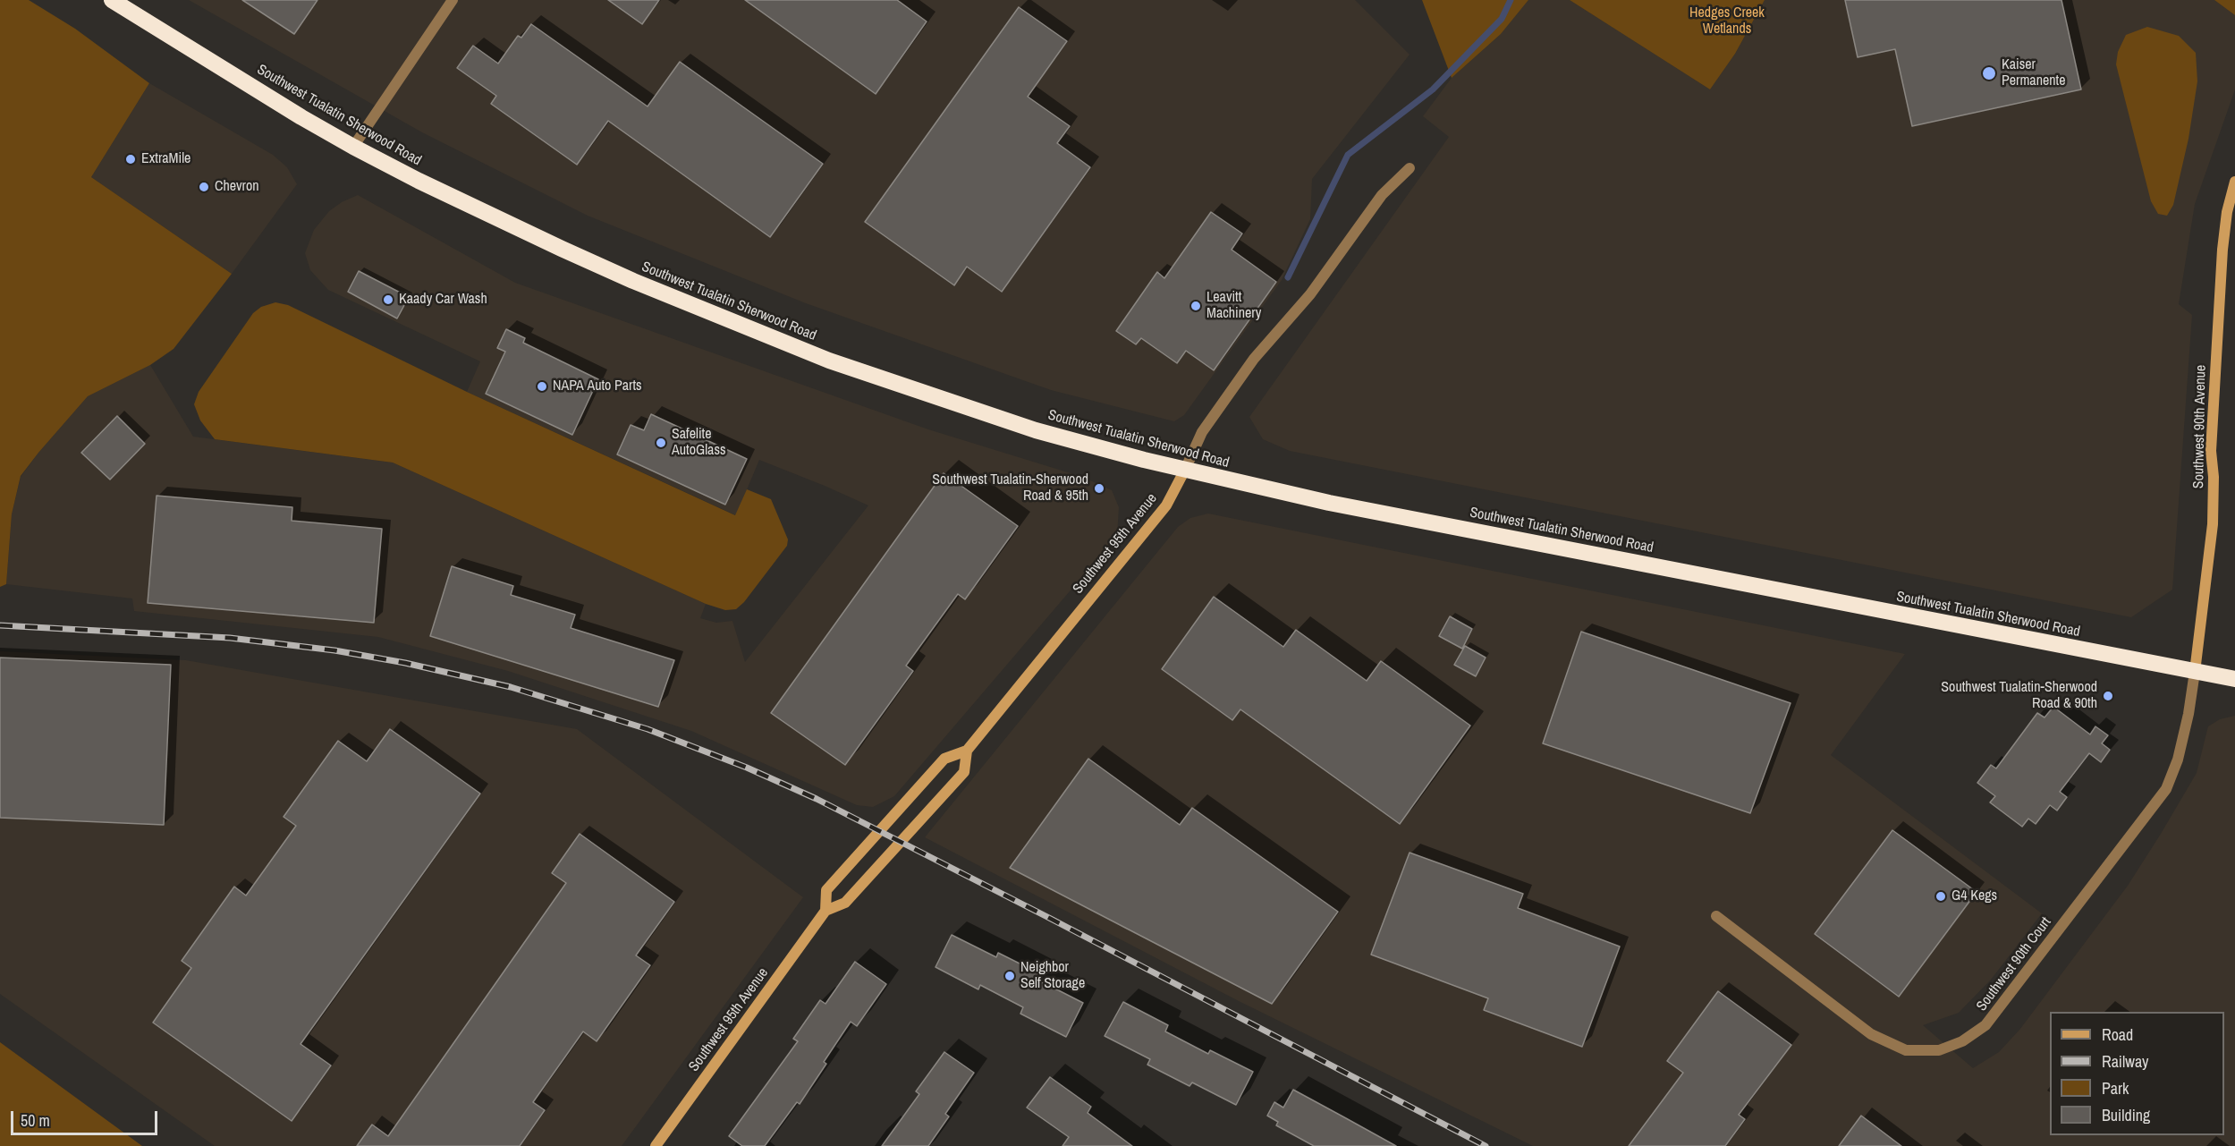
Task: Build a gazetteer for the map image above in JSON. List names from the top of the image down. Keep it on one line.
{"streets":{"highway":["Southwest Tualatin Sherwood Road"],"street":["Southwest 90th Avenue","Southwest 95th Avenue","Southwest 90th Court"]},"crossings":[["Southwest Tualatin Sherwood Road","Southwest 90th Avenue"],["Southwest Tualatin Sherwood Road","Southwest 95th Avenue"],["Southwest Tualatin Sherwood Road","Southwest 90th Court"],["Southwest 90th Avenue","Southwest 90th Court"]],"parks":["Hedges Creek Wetlands"],"places":["Kaiser Permanente","ExtraMile","Chevron","Kaady Car Wash","Leavitt Machinery","NAPA Auto Parts","Safelite AutoGlass","Southwest Tualatin-Sherwood Road & 95th","Southwest Tualatin-Sherwood Road & 90th","G4 Kegs","Neighbor Self Storage"],"legend":["Road","Railway","Park","Building"],"scale_bar":"50 m"}
